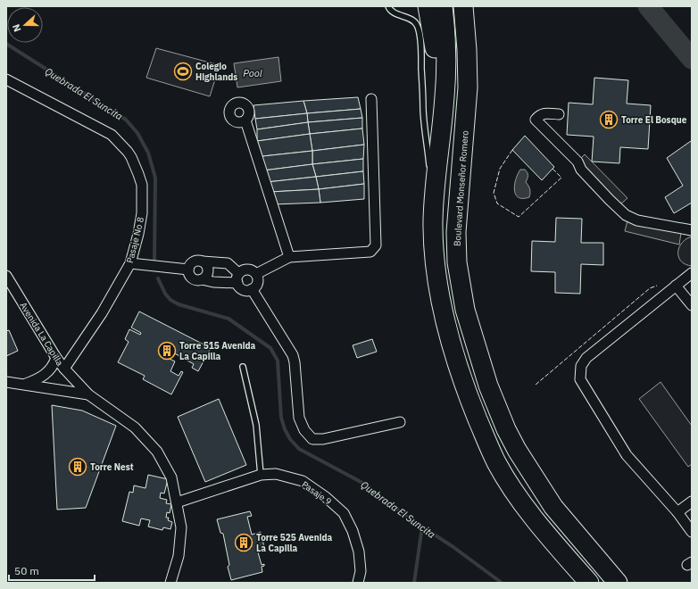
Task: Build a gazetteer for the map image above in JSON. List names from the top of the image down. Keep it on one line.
{"streets":{"highway":["Boulevard Monseñor Romero"],"street":["Pasaje No 8","Avenida La Capilla","Pasaje 9"]},"crossings":[["Pasaje No 8","Avenida La Capilla"],["Avenida La Capilla","Pasaje 9"]],"water":["Pool","Quebrada El Suncita"],"places":{"sports":["Colegio Highlands"],"building":["Torre El Bosque","Torre 515 Avenida La Capilla","Torre Nest","Torre 525 Avenida La Capilla"]},"scale_bar":"50 m","north":"left"}
